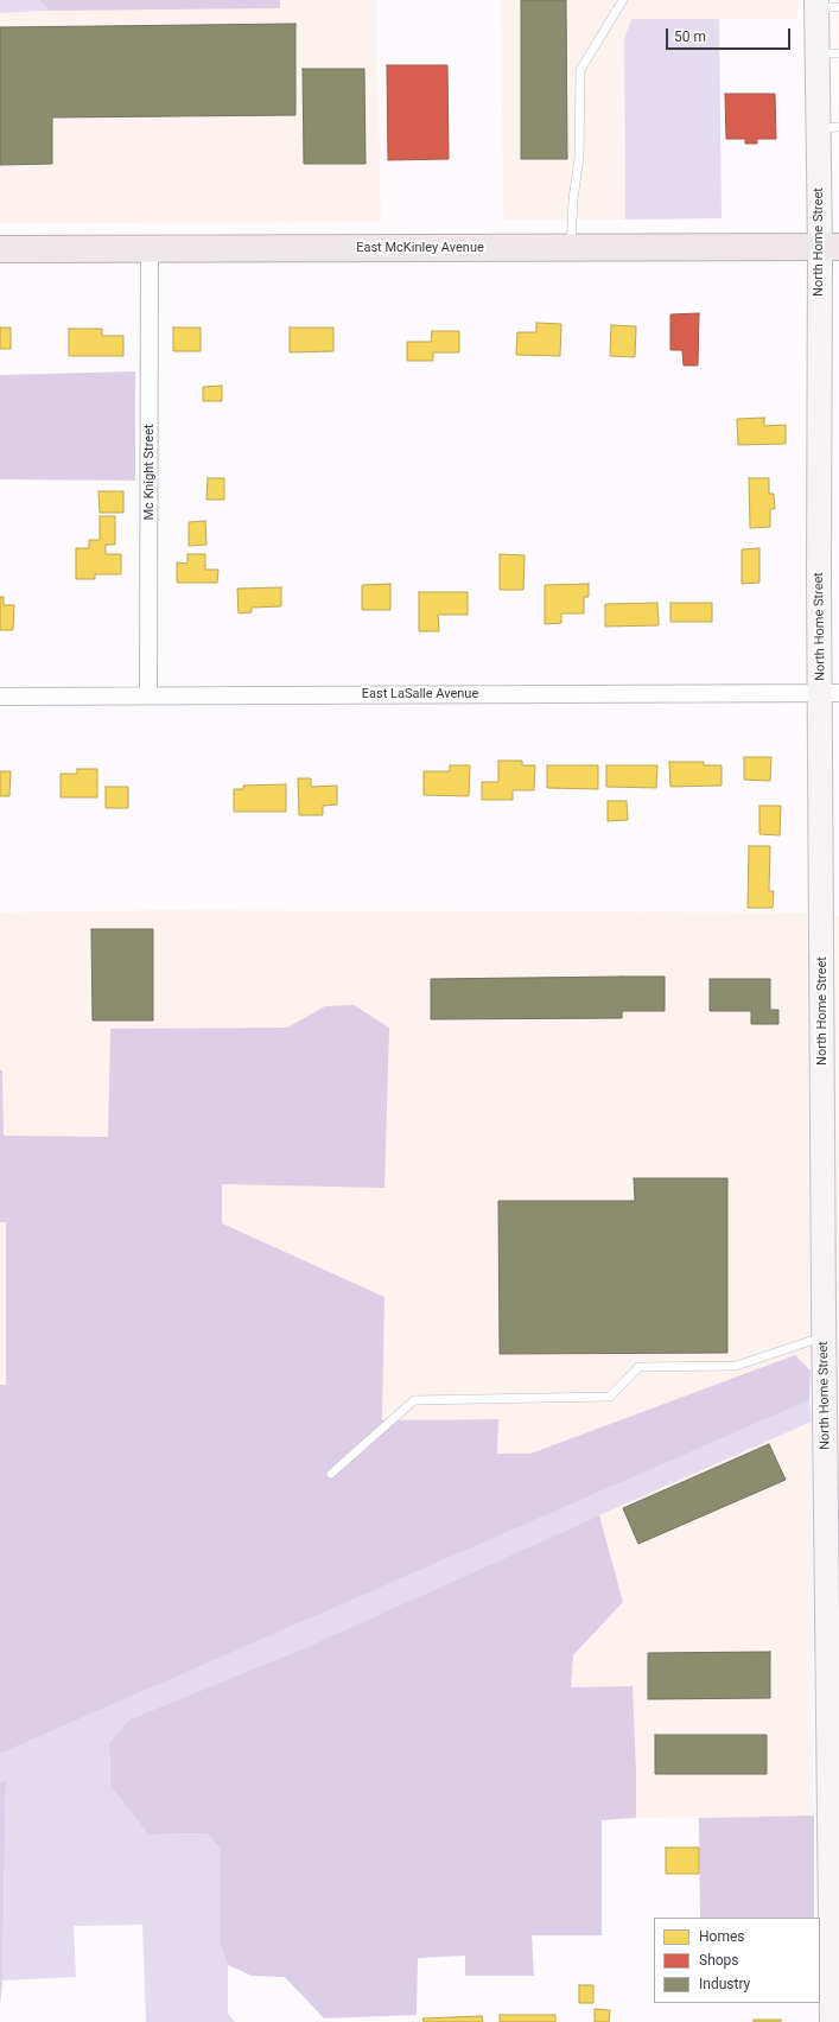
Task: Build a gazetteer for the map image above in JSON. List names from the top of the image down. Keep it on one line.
{"streets":{"main road":["East McKinley Avenue"],"street":["North Home Street","Mc Knight Street","East LaSalle Avenue"]},"crossings":[["North Home Street","East McKinley Avenue"],["North Home Street","East LaSalle Avenue"],["East McKinley Avenue","Mc Knight Street"],["Mc Knight Street","East LaSalle Avenue"]],"legend":["Homes","Shops","Industry"],"scale_bar":"50 m"}
